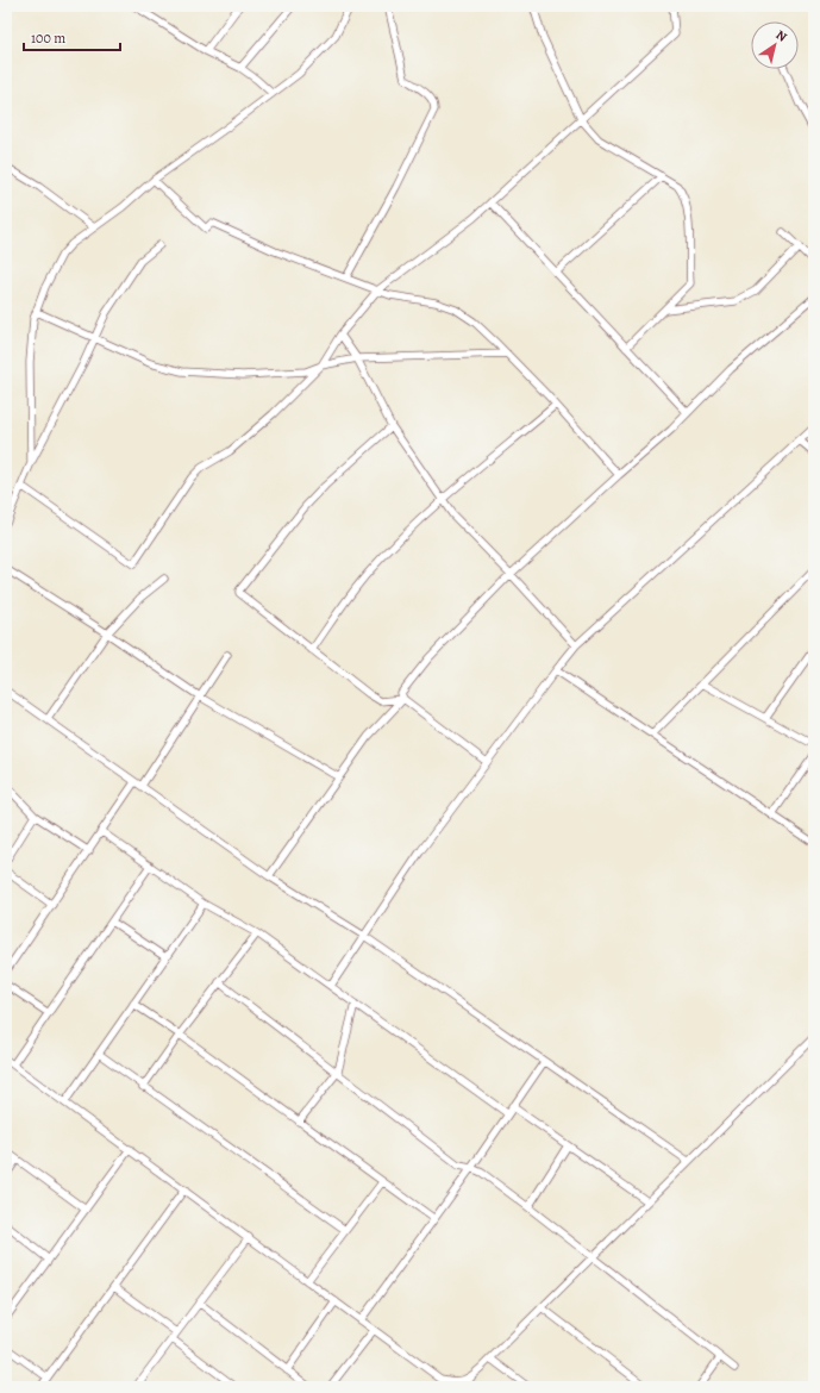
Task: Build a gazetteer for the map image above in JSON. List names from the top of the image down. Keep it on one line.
{"scale_bar":"100 m","north":"top right"}
